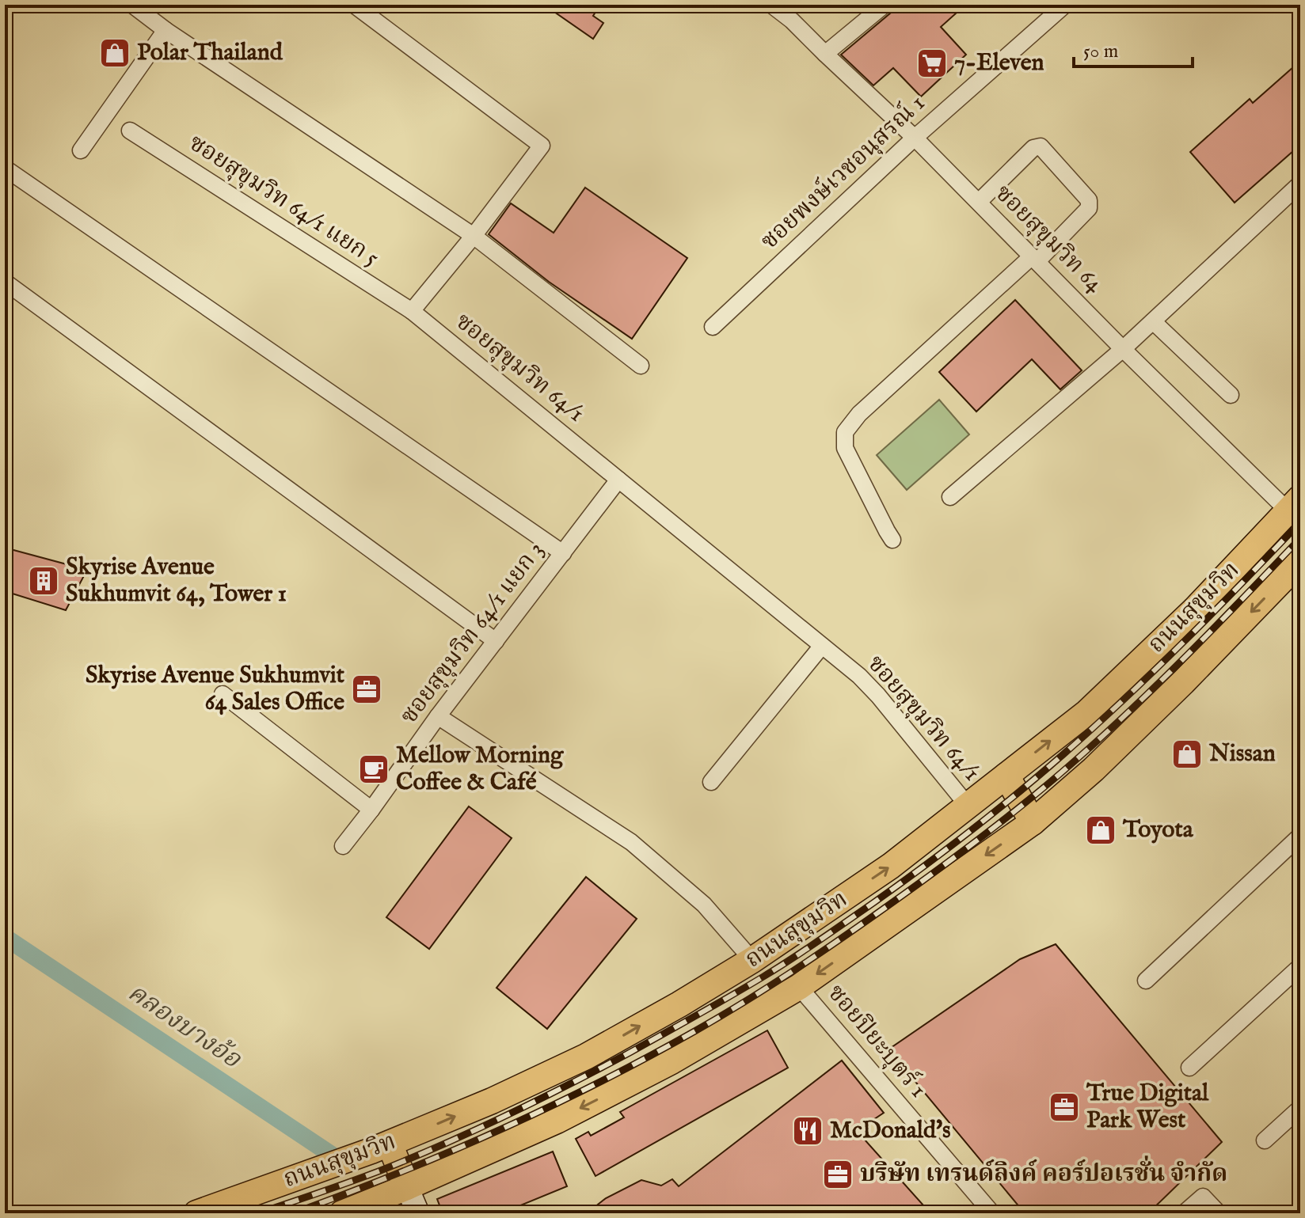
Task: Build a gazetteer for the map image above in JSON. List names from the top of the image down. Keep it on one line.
{"streets":{"main road":["ถนนสุขุมวิท"],"street":["ซอยพงษ์เวชอนุสรณ์ 1","ซอยสุขุมวิท 64/1 แยก 5","ซอยสุขุมวิท 64","ซอยสุขุมวิท 64/1","ซอยสุขุมวิท 64/1 แยก 3","ซอยปิยะบุตร์ 1"]},"crossings":[["ซอยพงษ์เวชอนุสรณ์ 1","ซอยสุขุมวิท 64"],["ซอยสุขุมวิท 64/1 แยก 5","ซอยสุขุมวิท 64/1"],["ซอยสุขุมวิท 64","ถนนสุขุมวิท"],["ซอยสุขุมวิท 64/1","ถนนสุขุมวิท"],["ซอยสุขุมวิท 64/1","ซอยสุขุมวิท 64/1 แยก 3"],["ถนนสุขุมวิท","ซอยปิยะบุตร์ 1"]],"water":["คลองบางอ้อ"],"places":{"shop":["Polar Thailand","Nissan","Toyota"],"supermarket":["7-Eleven"],"building":["Skyrise Avenue Sukhumvit 64, Tower 1"],"office":["Skyrise Avenue Sukhumvit 64 Sales Office","True Digital Park West","บริษัท เทรนด์ลิงค์ คอร์ปอเรชั่น จำกัด"],"cafe":["Mellow Morning Coffee & Café"],"restaurant":["McDonald's"]},"scale_bar":"50 m"}
